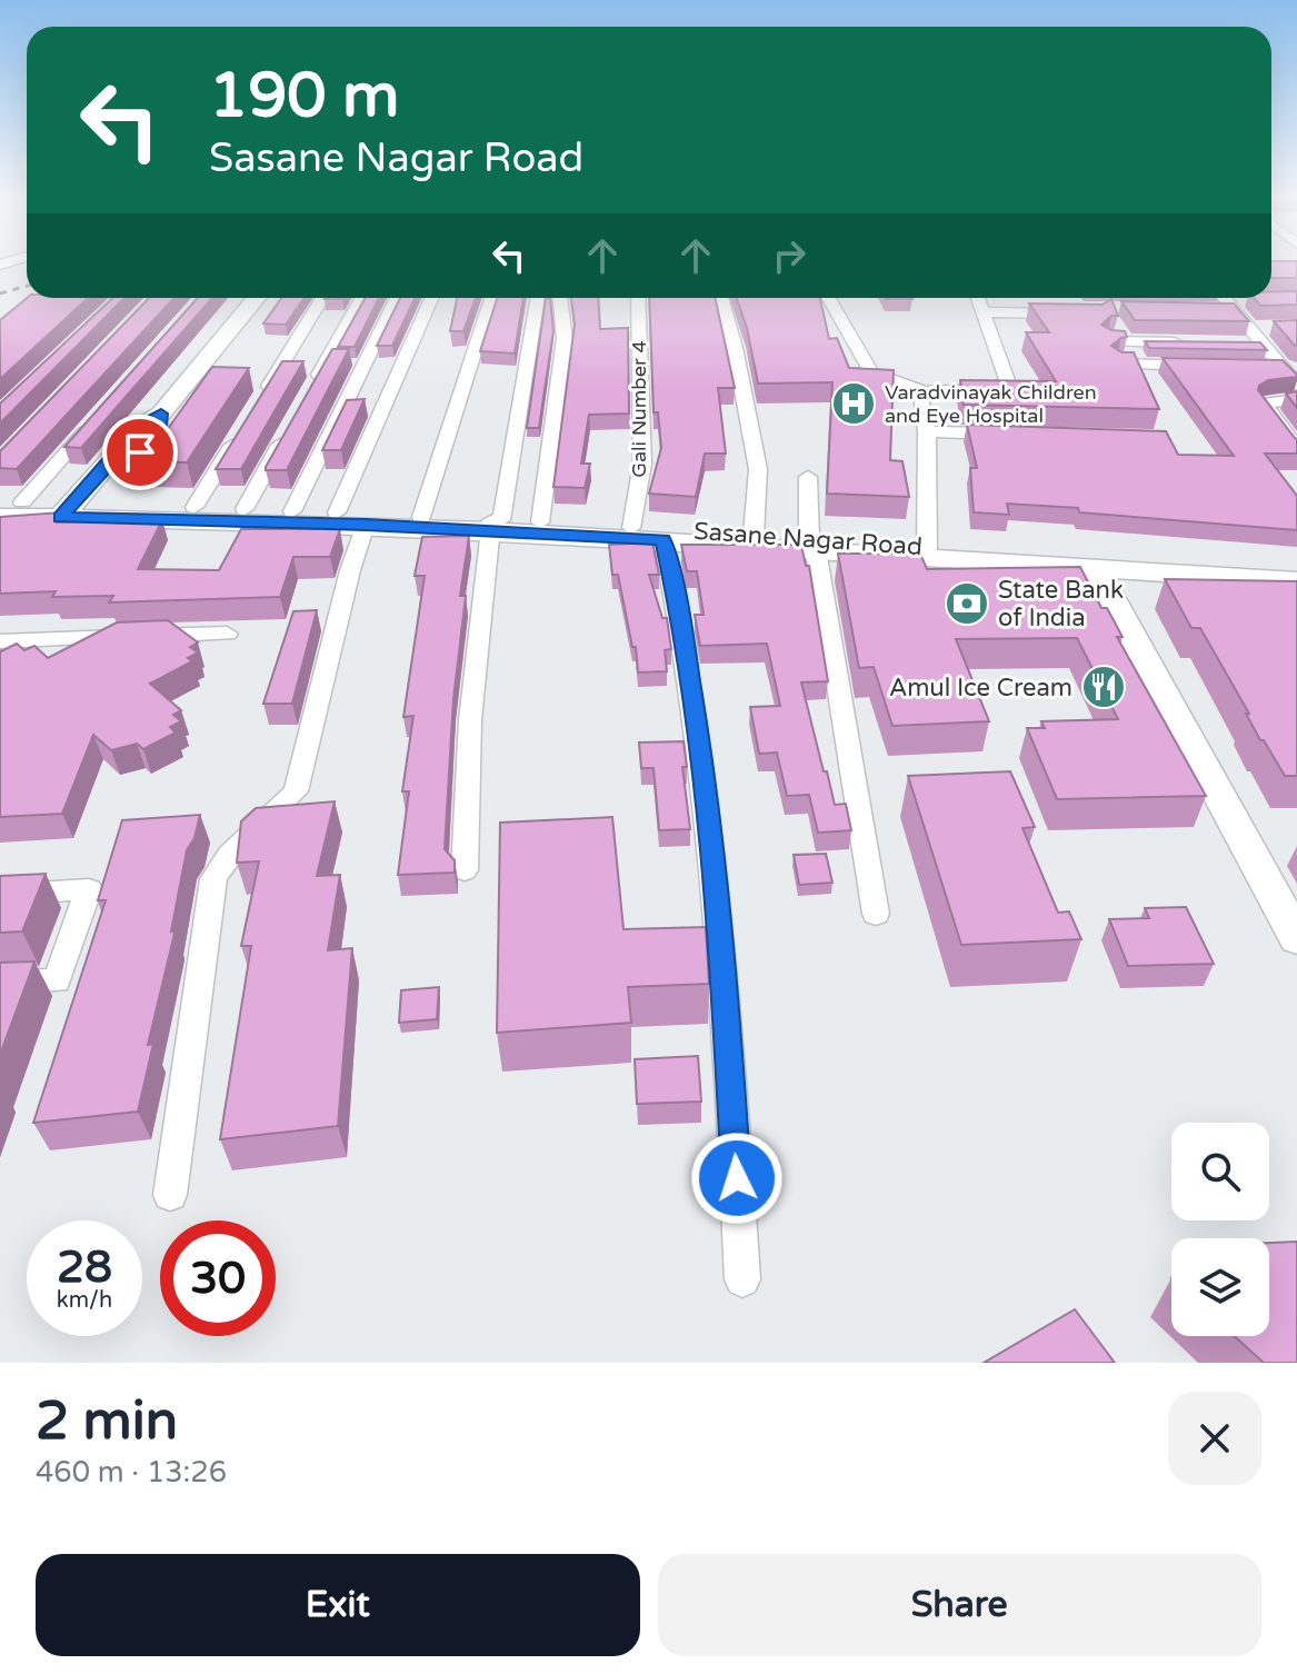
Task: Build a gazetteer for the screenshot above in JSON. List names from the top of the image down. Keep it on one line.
{"streets":{"street":["Gali Number 4","Sasane Nagar Road"]},"crossings":[["Gali Number 4","Sasane Nagar Road"]],"places":{"hospital":["Varadvinayak Children and Eye Hospital"],"bank":["State Bank of India"],"restaurant":["Amul Ice Cream"]},"page":{"turn":["190 m","Sasane Nagar Road"],"speed":"28 km/h","limit":"30","heading":["2 min","460 m · 13:26"],"buttons":["Exit","Share"]}}
